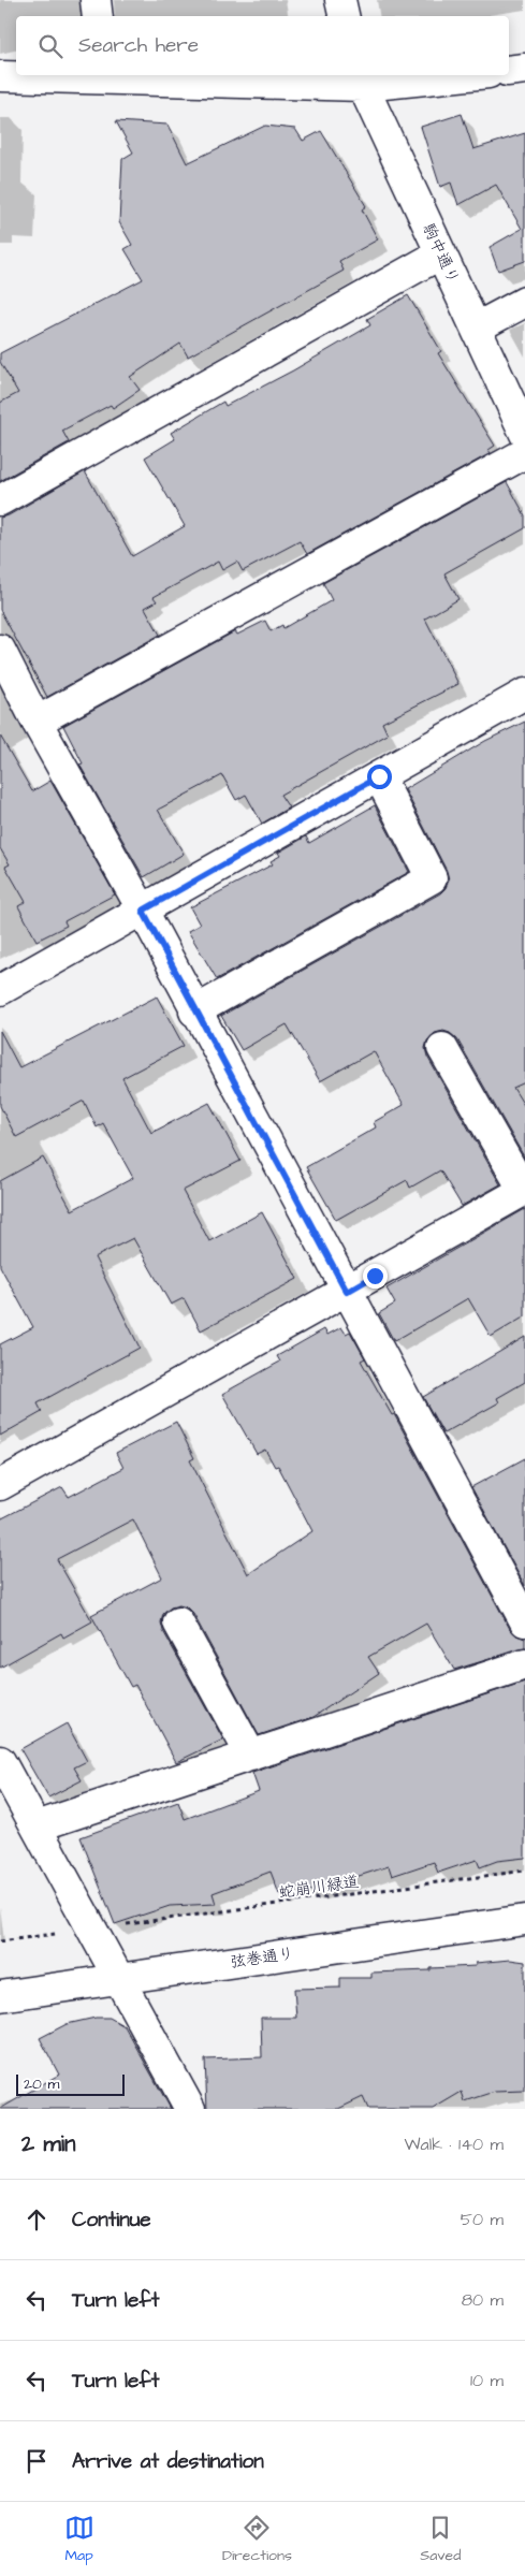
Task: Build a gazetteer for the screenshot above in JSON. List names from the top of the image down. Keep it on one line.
{"streets":{"street":["駒中通り","弦巻通り"],"path":["蛇崩川緑道"]},"scale_bar":"20 m","page":{"search":"Search here","scale":"20 m","heading":["2 min","Walk · 140 m"],"list":[["Continue","50 m"],["Turn left","80 m"],["Turn left","10 m"],"Arrive at destination"],"nav":["Map","Directions","Saved"]}}
